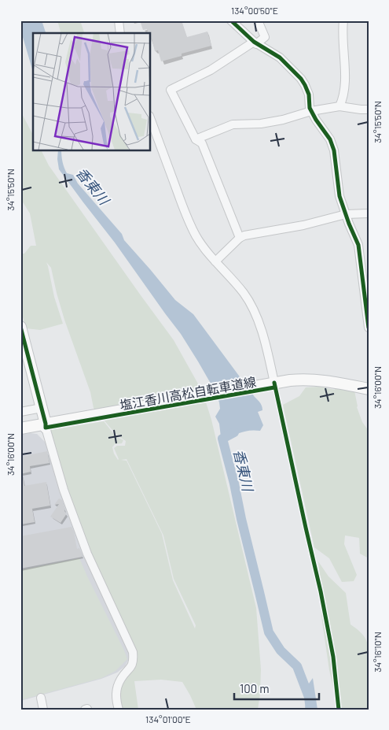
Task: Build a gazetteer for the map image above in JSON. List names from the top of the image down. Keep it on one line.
{"streets":{"cycle path":["塩江香川高松自転車道線"]},"water":["香東川"],"scale_bar":"100 m","coordinates":["134°00'50\"E","34°15'50\"N","34°16'00\"N","34°16'10\"N","134°01'00\"E"]}
